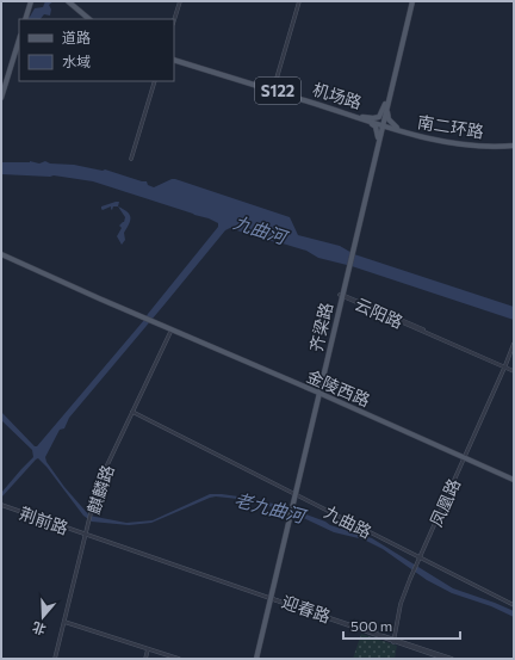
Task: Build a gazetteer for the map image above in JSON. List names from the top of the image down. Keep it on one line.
{"streets":{"main road":["S122","机场路","南二环路","齐梁路","金陵西路"],"street":["云阳路","麒麟路","凤凰路","荆前路","九曲路","迎春路"]},"crossings":[["机场路","南二环路"],["机场路","齐梁路"],["南二环路","齐梁路"],["云阳路","齐梁路"],["云阳路","凤凰路"],["齐梁路","金陵西路"],["齐梁路","九曲路"],["齐梁路","迎春路"],["金陵西路","麒麟路"],["金陵西路","凤凰路"],["麒麟路","荆前路"],["麒麟路","九曲路"],["麒麟路","迎春路"],["凤凰路","九曲路"],["凤凰路","迎春路"],["荆前路","迎春路"]],"water":["九曲河","老九曲河"],"legend":["道路","水域"],"scale_bar":"500 m","north":"bottom"}
